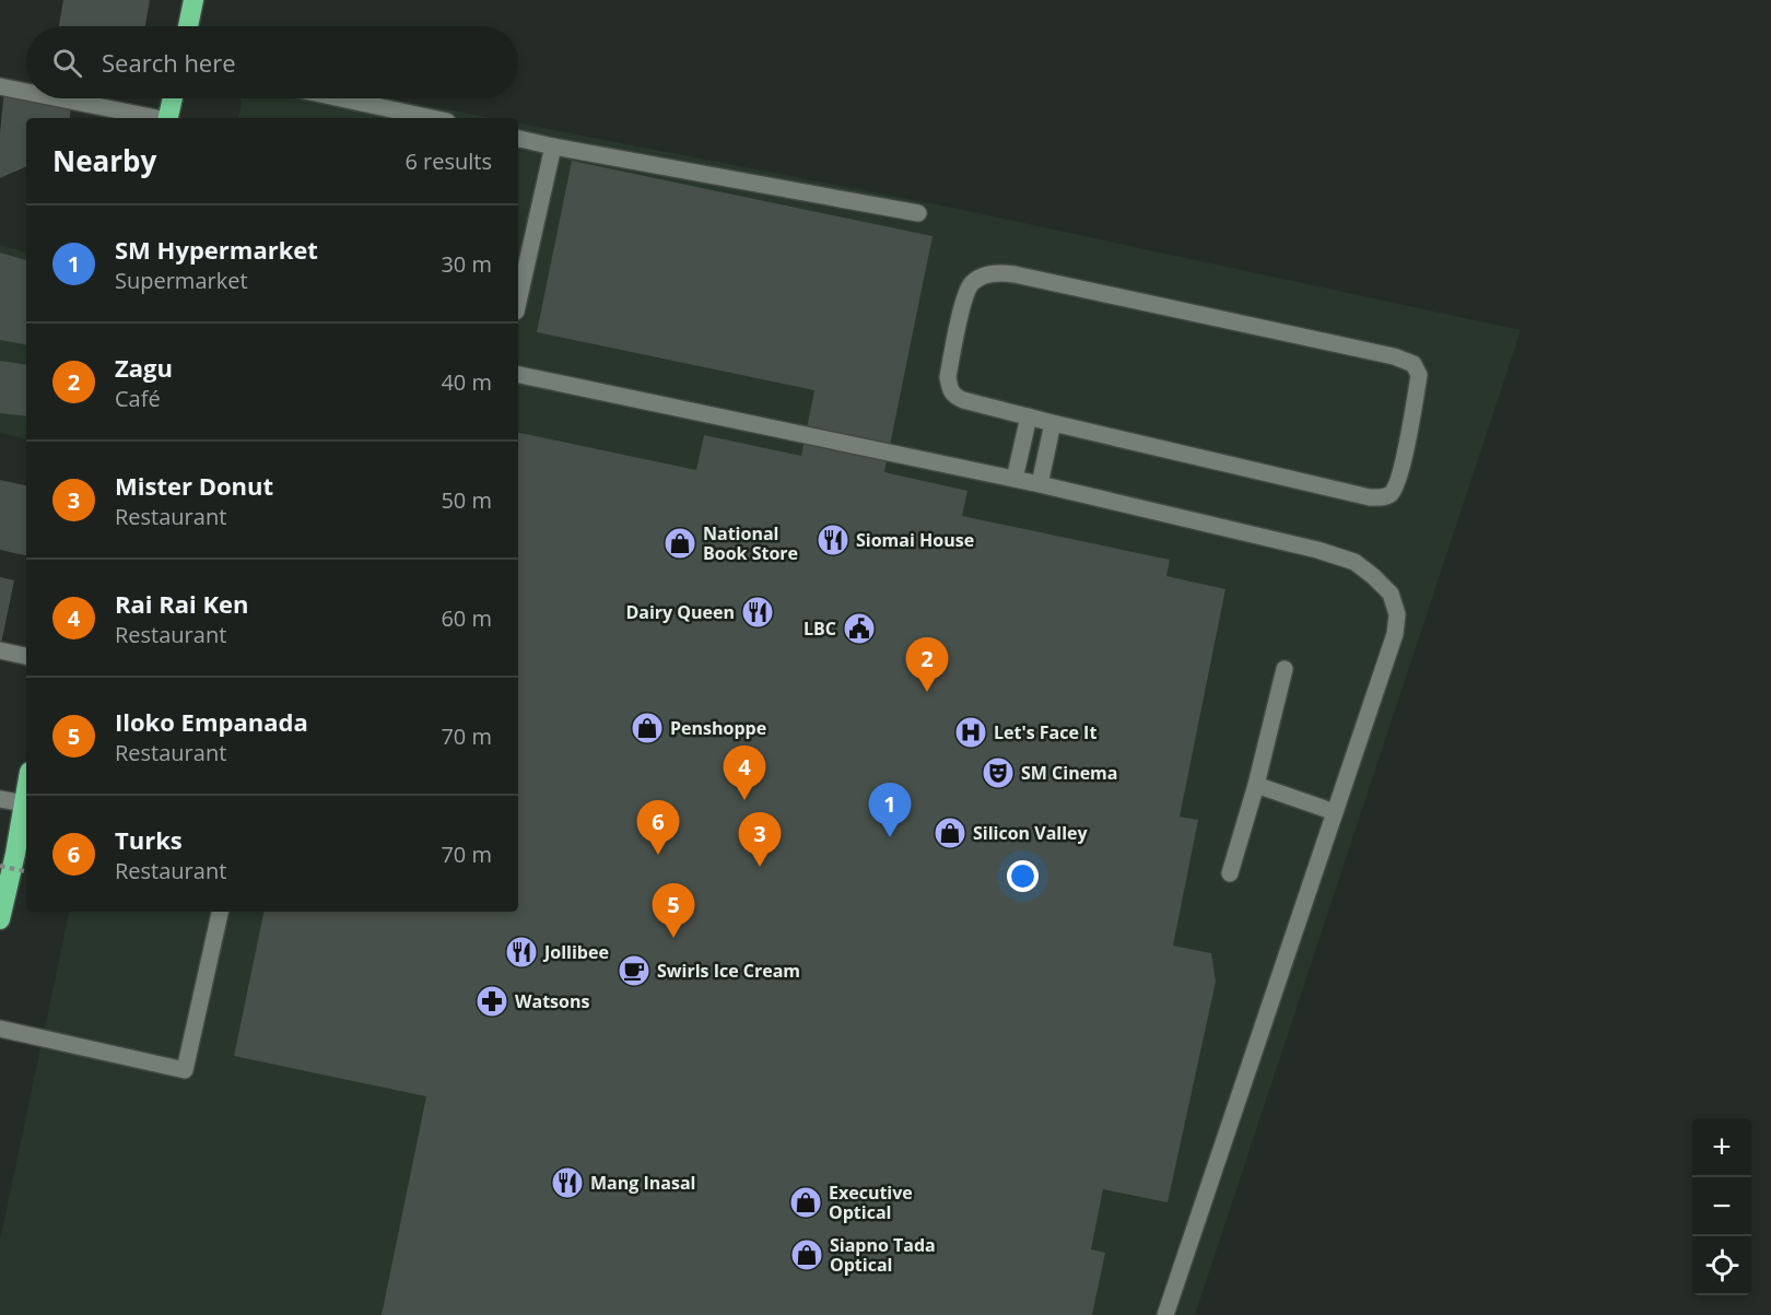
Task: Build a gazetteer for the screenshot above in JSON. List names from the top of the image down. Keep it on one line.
{"places":{"restaurant":["Siomai House","Dairy Queen","Jollibee","Mang Inasal"],"shop":["National Book Store","Penshoppe","Silicon Valley","Executive Optical","Siapno Tada Optical"],"public building":["LBC"],"hospital":["Let's Face It"],"theatre":["SM Cinema"],"cafe":["Swirls Ice Cream"],"pharmacy":["Watsons"]},"page":{"search":"Search here","heading":["Nearby","6 results"],"list":[{"mark":"1","name":"SM Hypermarket","note":"Supermarket","value":"30 m"},{"mark":"2","name":"Zagu","note":"Café","value":"40 m"},{"mark":"3","name":"Mister Donut","note":"Restaurant","value":"50 m"},{"mark":"4","name":"Rai Rai Ken","note":"Restaurant","value":"60 m"},{"mark":"5","name":"Iloko Empanada","note":"Restaurant","value":"70 m"},{"mark":"6","name":"Turks","note":"Restaurant","value":"70 m"}],"pins":["2","4","1","6","3","5"],"map_buttons":["+","−"]}}
